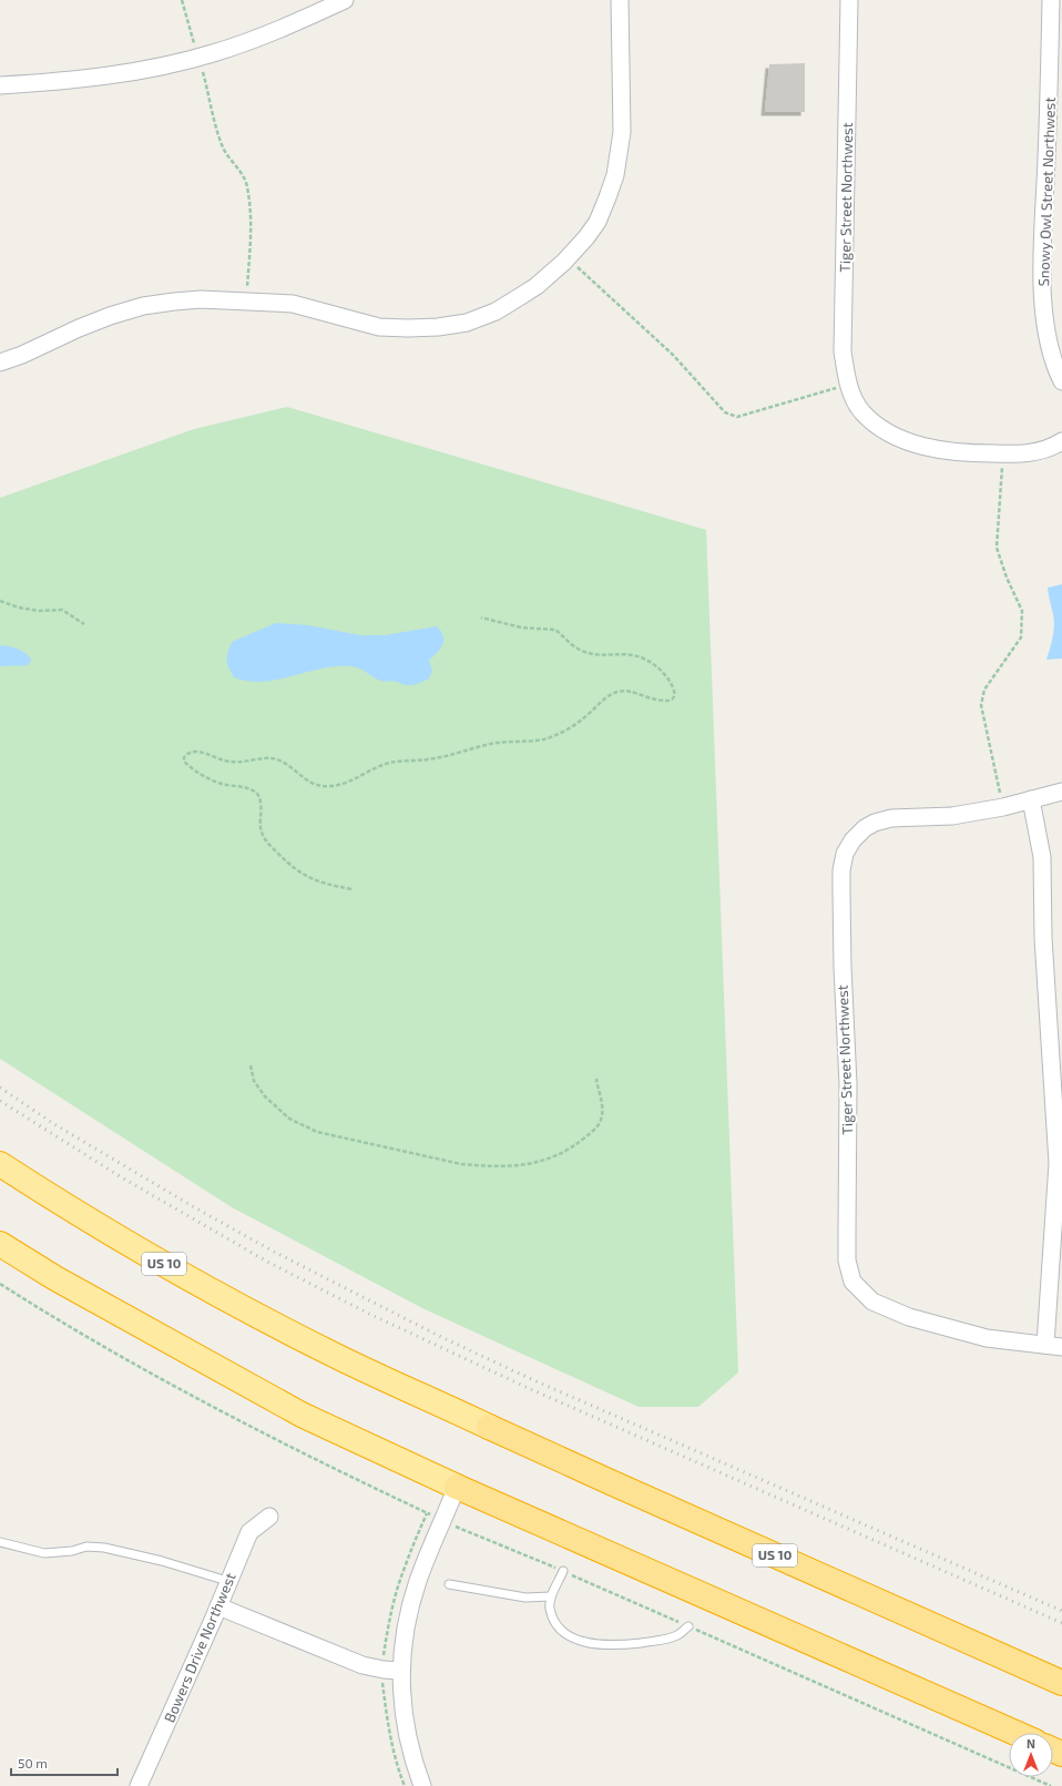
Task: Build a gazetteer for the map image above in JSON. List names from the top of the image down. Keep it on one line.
{"streets":{"highway":["US 10"],"street":["Snowy Owl Street Northwest","Tiger Street Northwest","Bowers Drive Northwest"]},"scale_bar":"50 m","north":"top"}
